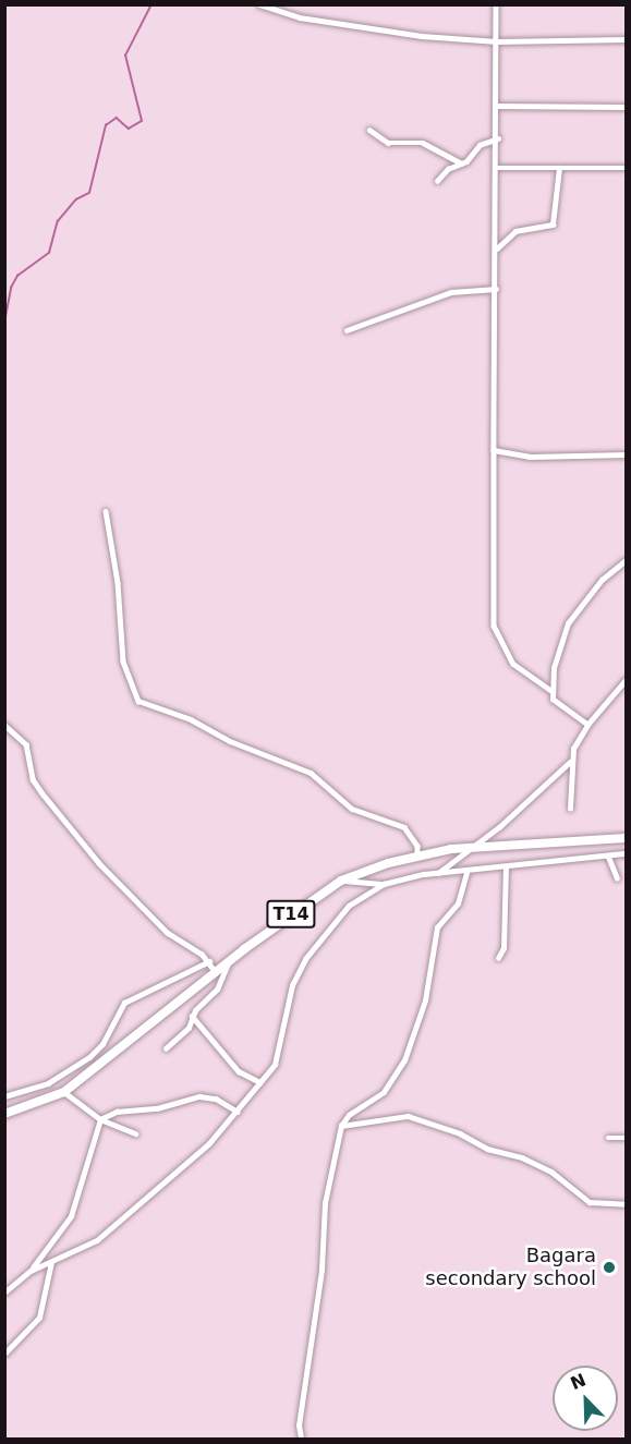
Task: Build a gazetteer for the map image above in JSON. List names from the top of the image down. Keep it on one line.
{"streets":{"highway":["T14"]},"places":["Bagara secondary school"],"north":"top left"}
